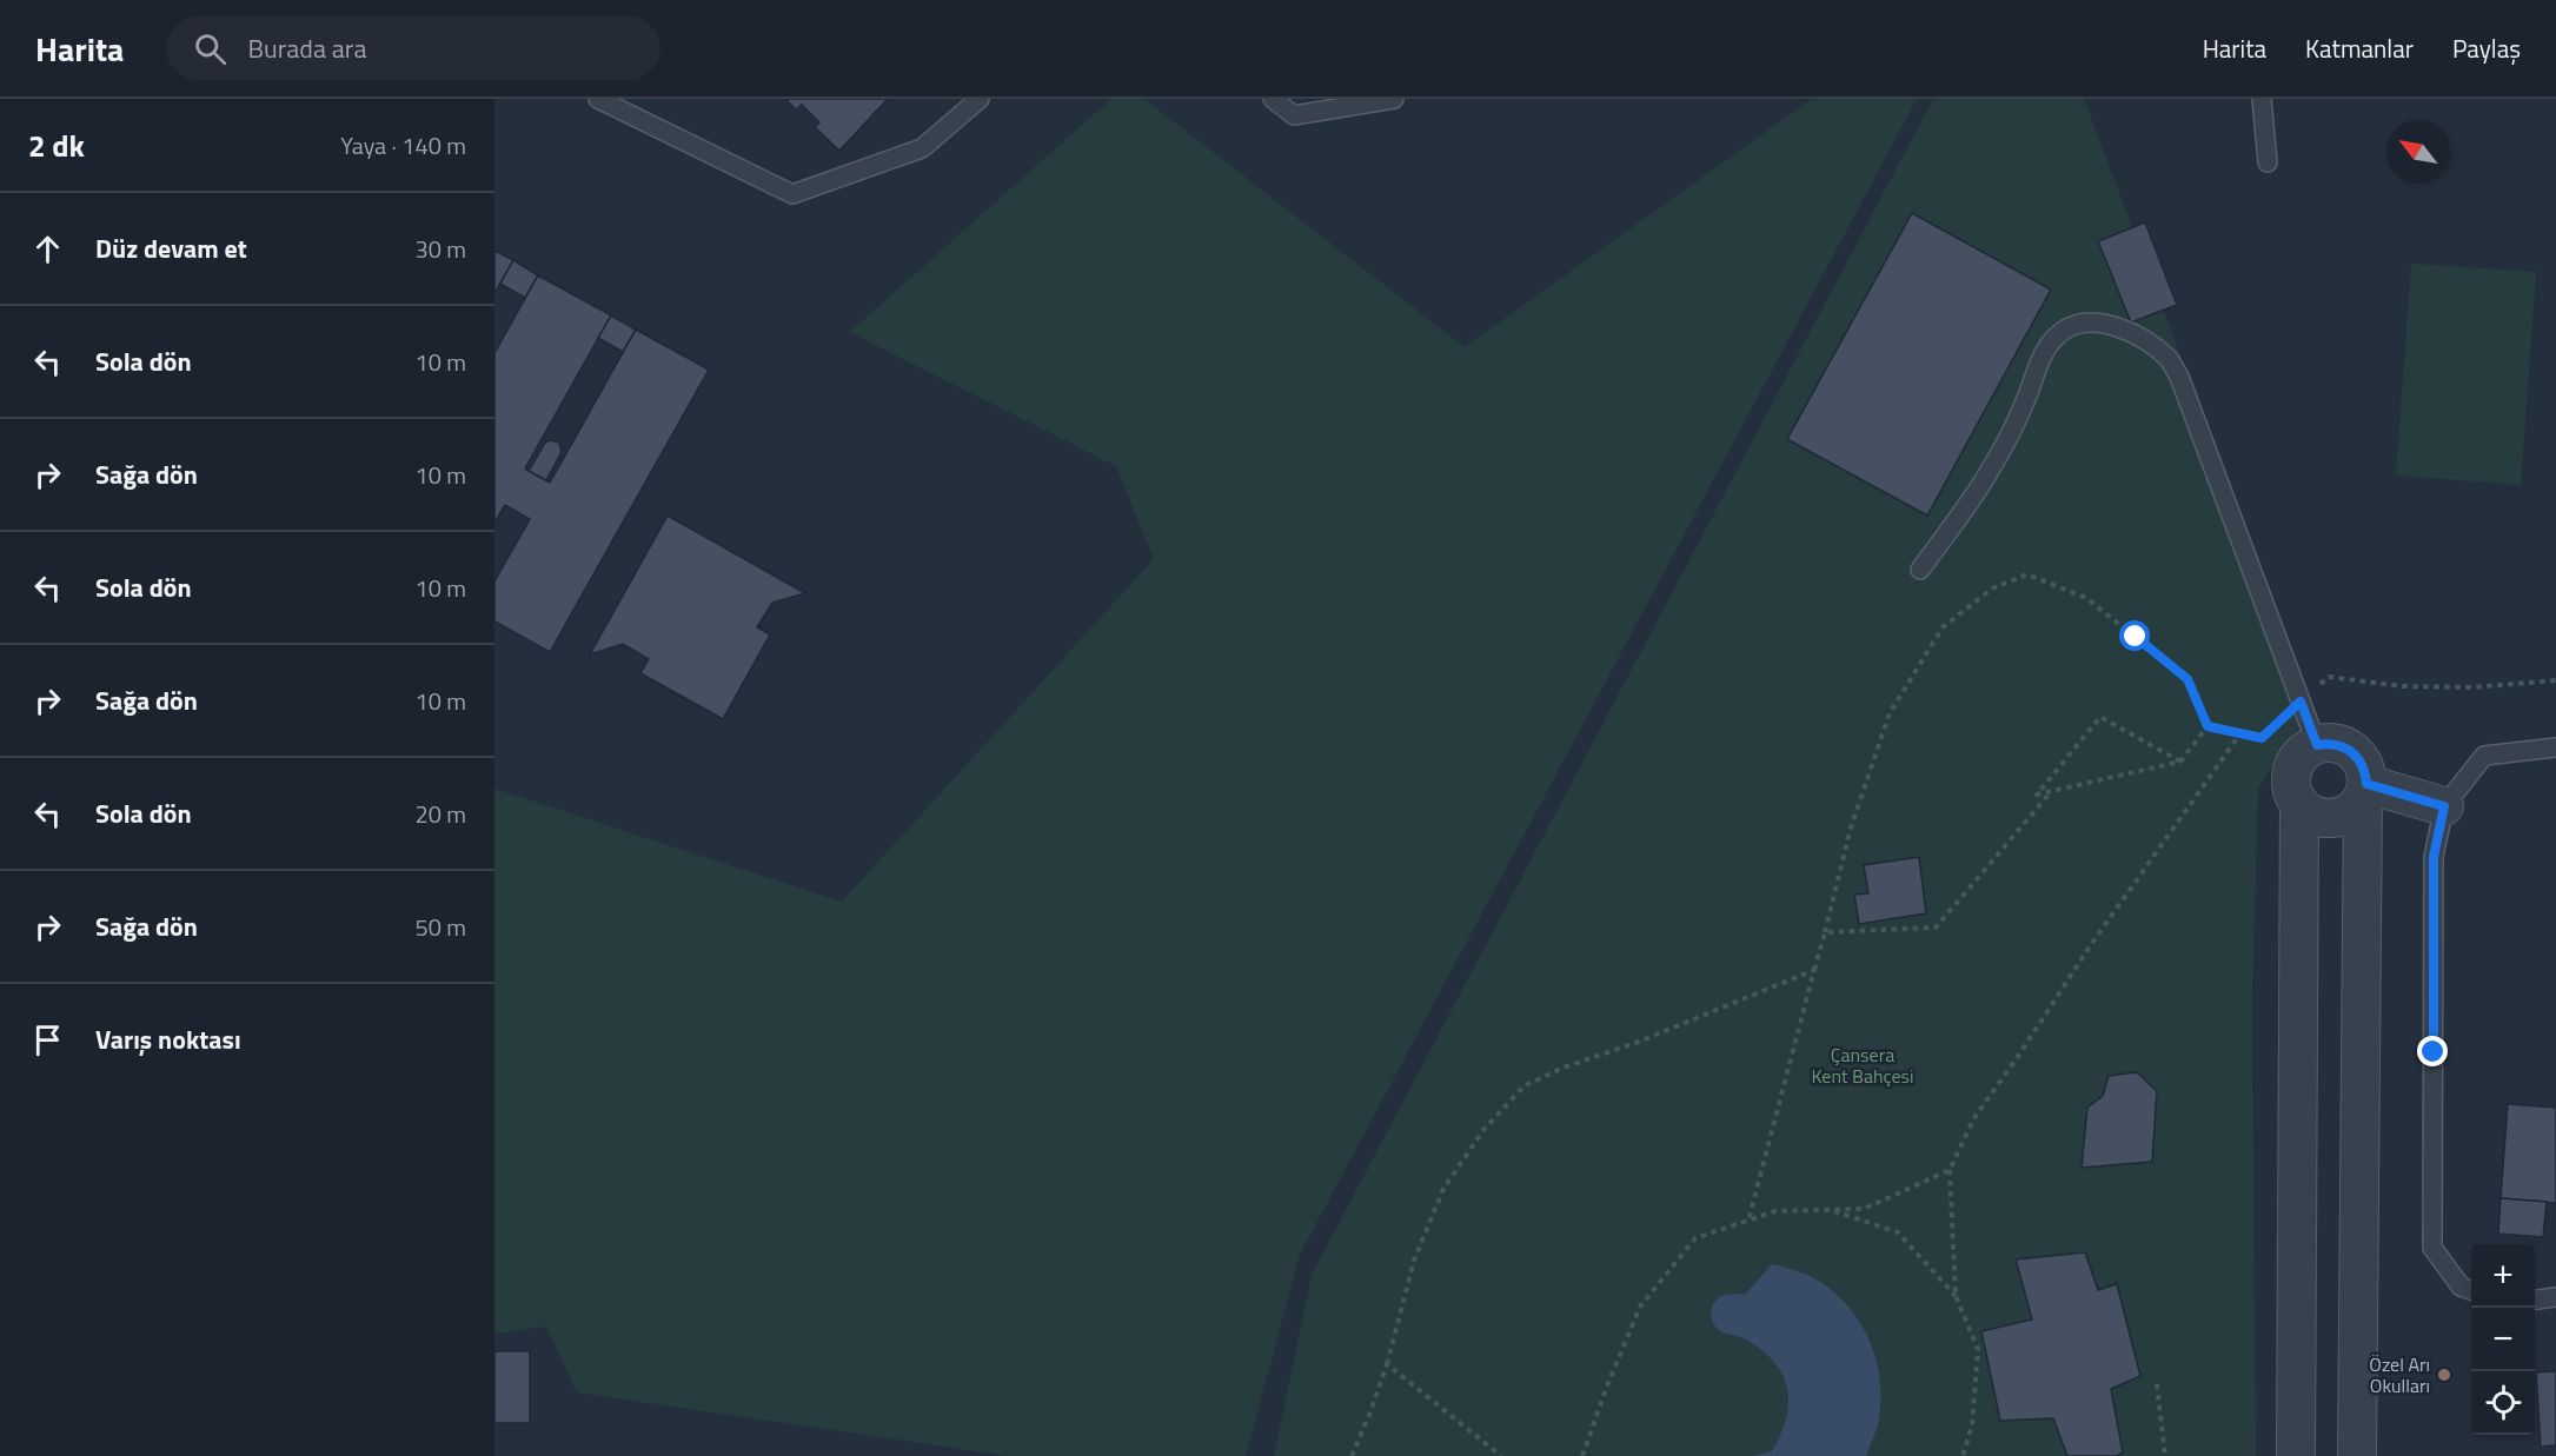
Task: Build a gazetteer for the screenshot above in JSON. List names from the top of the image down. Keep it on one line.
{"parks":["Çansera Kent Bahçesi"],"places":["Özel Arı Okulları"],"north":"top left","page":{"header":"Harita","search":"Burada ara","nav":["Harita","Katmanlar","Paylaş"],"heading":["2 dk","Yaya · 140 m"],"list":[["Düz devam et","30 m"],["Sola dön","10 m"],["Sağa dön","10 m"],["Sola dön","10 m"],["Sağa dön","10 m"],["Sola dön","20 m"],["Sağa dön","50 m"],"Varış noktası"],"map_buttons":["+","−"]}}
